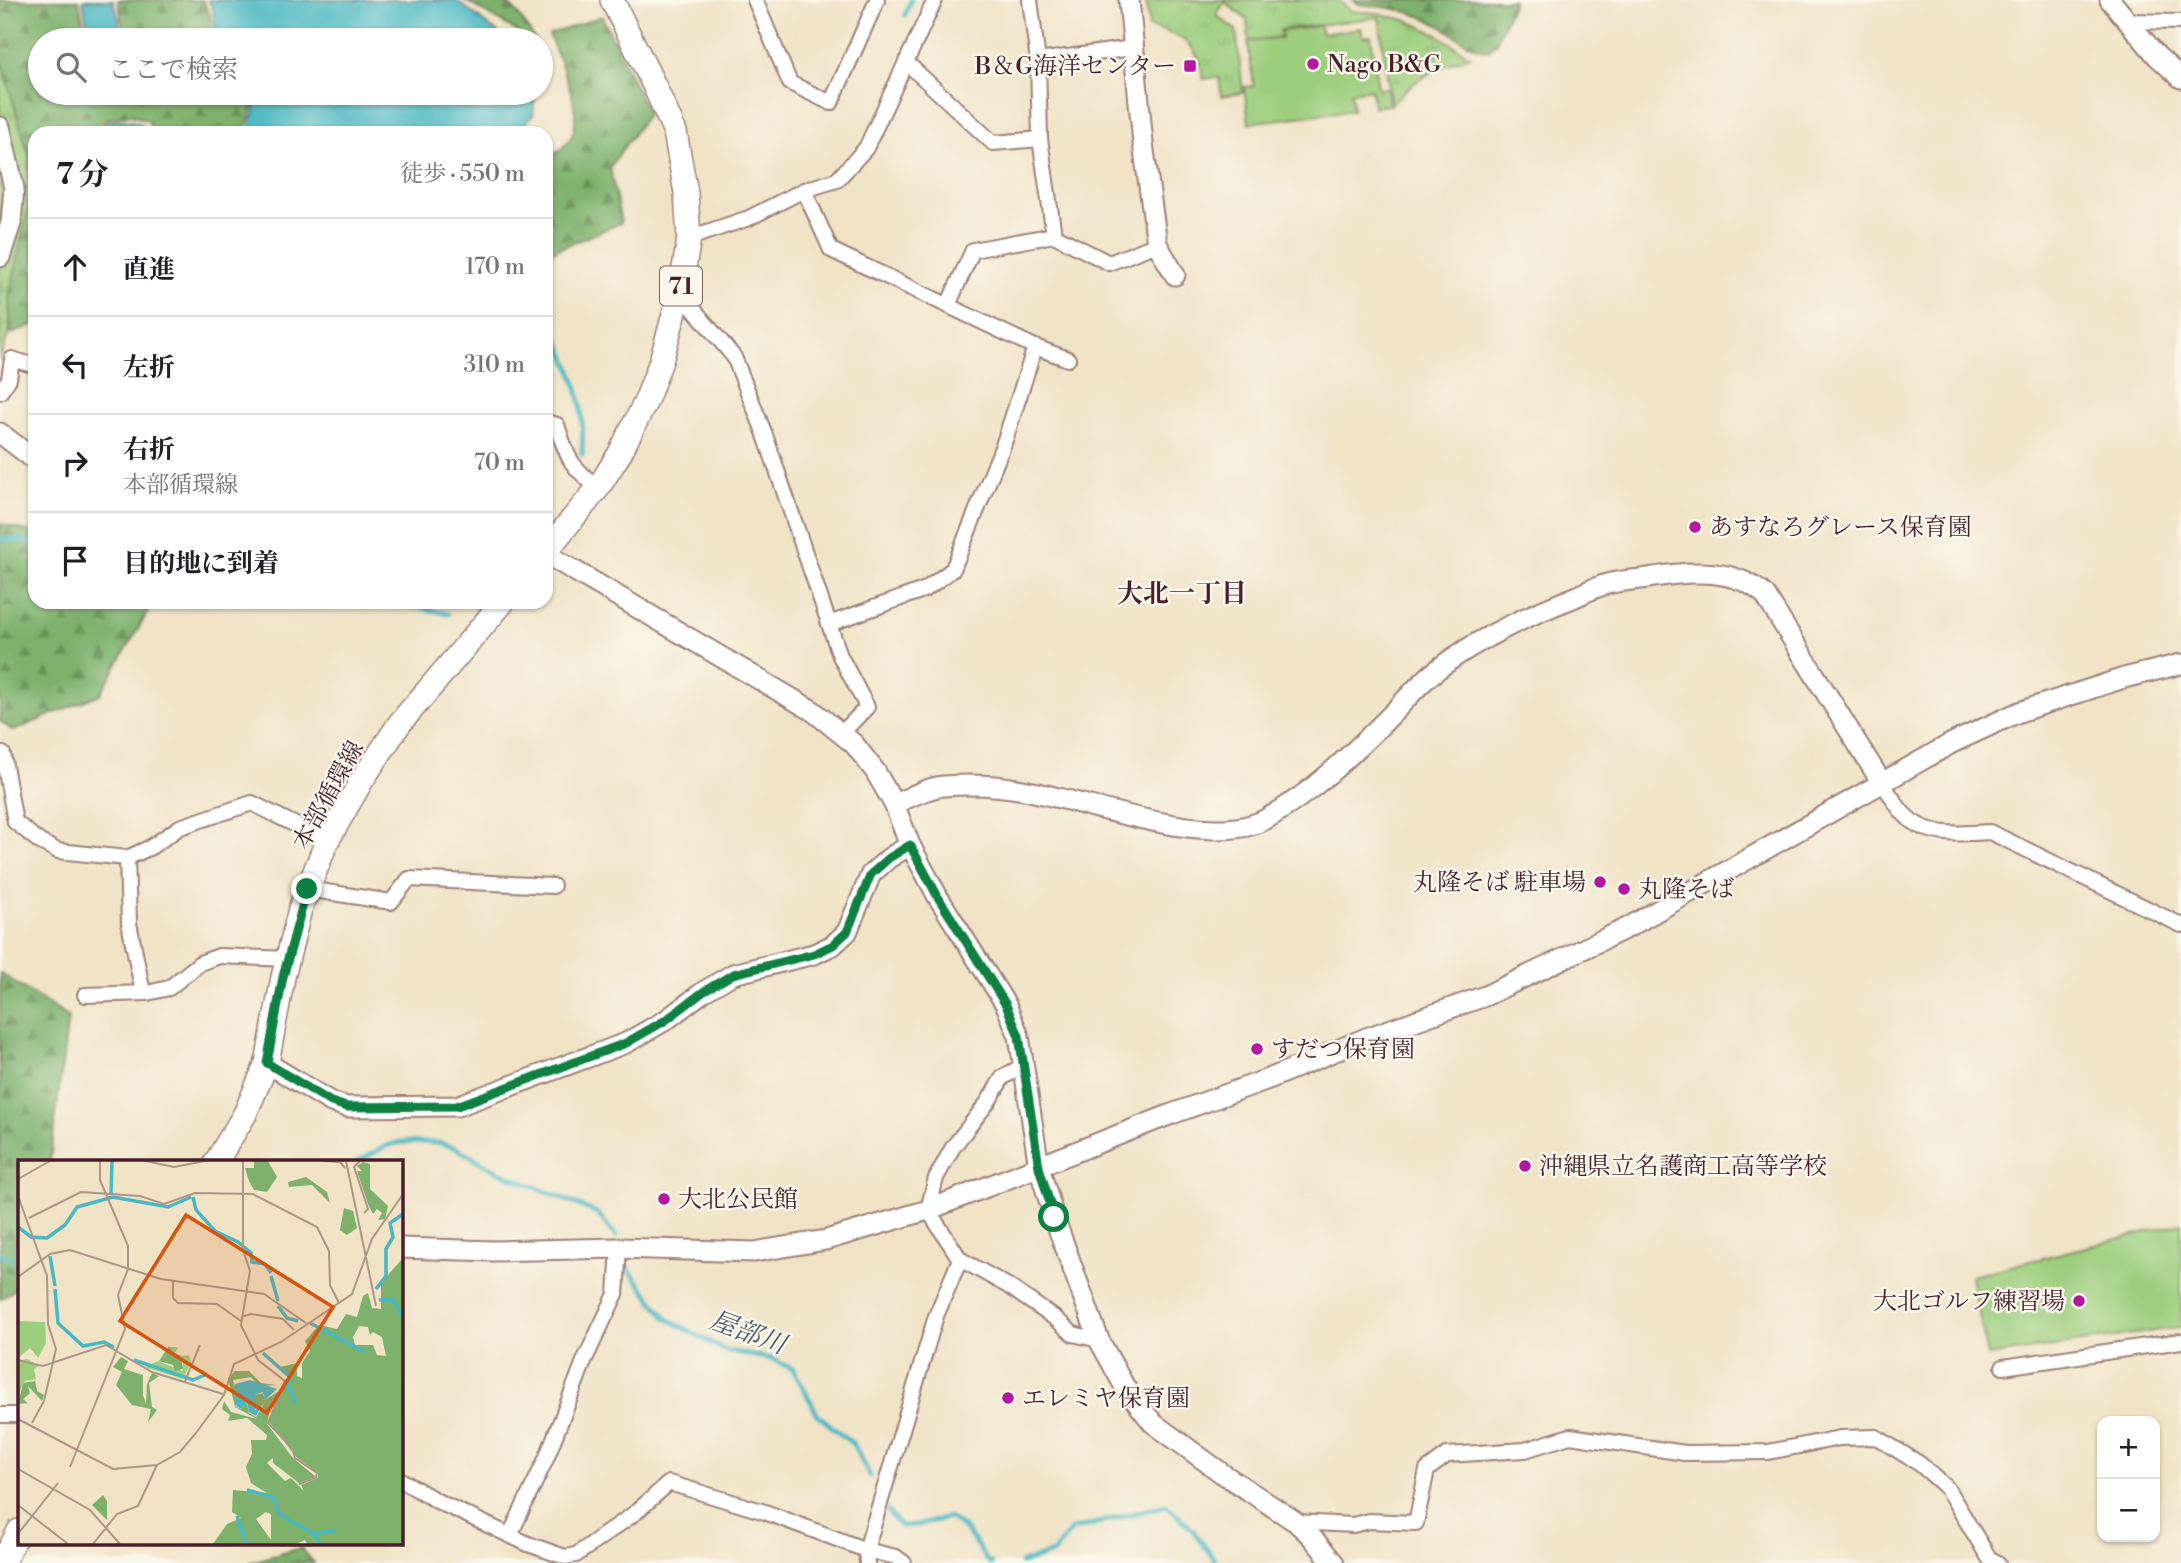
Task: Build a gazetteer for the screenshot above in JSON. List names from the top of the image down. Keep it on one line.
{"streets":{"main road":["71","本部循環線"]},"districts":["大北一丁目"],"water":["屋部川"],"places":{"other":["Nago B&G","あすなろグレース保育園","丸隆そば 駐車場","丸隆そば","すだつ保育園","沖縄県立名護商工高等学校","大北公民館","大北ゴルフ練習場","エレミヤ保育園"],"transit":["B＆G海洋センター"]},"page":{"search":"ここで検索","heading":["7 分","徒歩 · 550 m"],"list":[["直進","170 m"],["左折","310 m"],["右折","本部循環線","70 m"],"目的地に到着"],"map_buttons":["+","−"]}}
